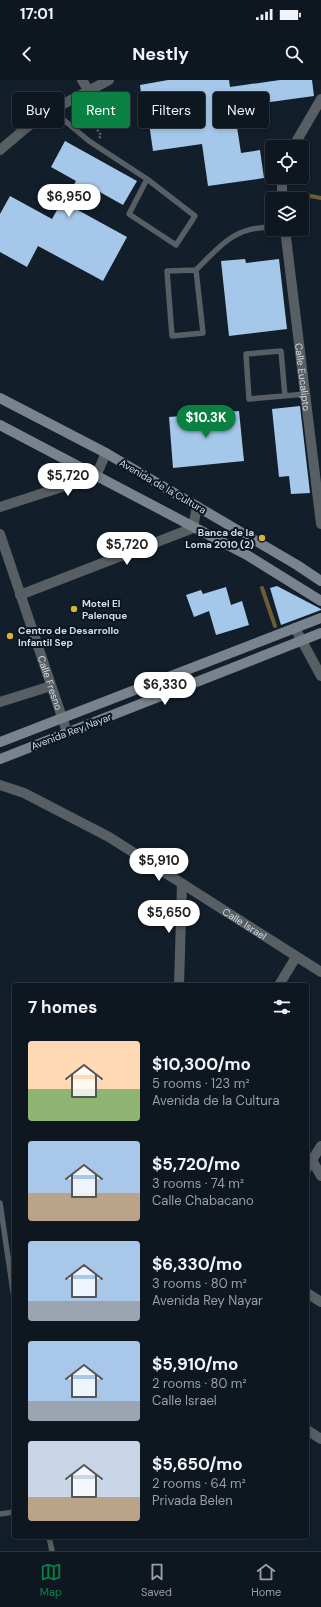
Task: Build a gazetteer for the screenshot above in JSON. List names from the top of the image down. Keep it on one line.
{"streets":{"main road":["Avenida de la Cultura","Avenida Rey Nayar"],"street":["Calle Eucalipto","Calle Fresno","Calle Israel"]},"crossings":[["Calle Fresno","Avenida Rey Nayar"]],"places":["Banca de la Loma 2010 (2)","Motel El Palenque","Centro de Desarrollo Infantil Sep"],"page":{"status":"17:01","header":"Nestly","chip":["Buy","Rent","Filters","New"],"price":["$6,950","$10.3K","$5,720","$5,720","$6,330","$5,910","$5,650"],"heading":"7 homes","list":[{"name":"$10,300/mo","note":"5 rooms · 123 m² · Avenida de la Cultura"},{"name":"$5,720/mo","note":"3 rooms · 74 m² · Calle Chabacano"},{"name":"$6,330/mo","note":"3 rooms · 80 m² · Avenida Rey Nayar"},{"name":"$5,910/mo","note":"2 rooms · 80 m² · Calle Israel"},{"name":"$5,650/mo","note":"2 rooms · 64 m² · Privada Belen"}],"tabs":["Map","Saved","Home"]}}
